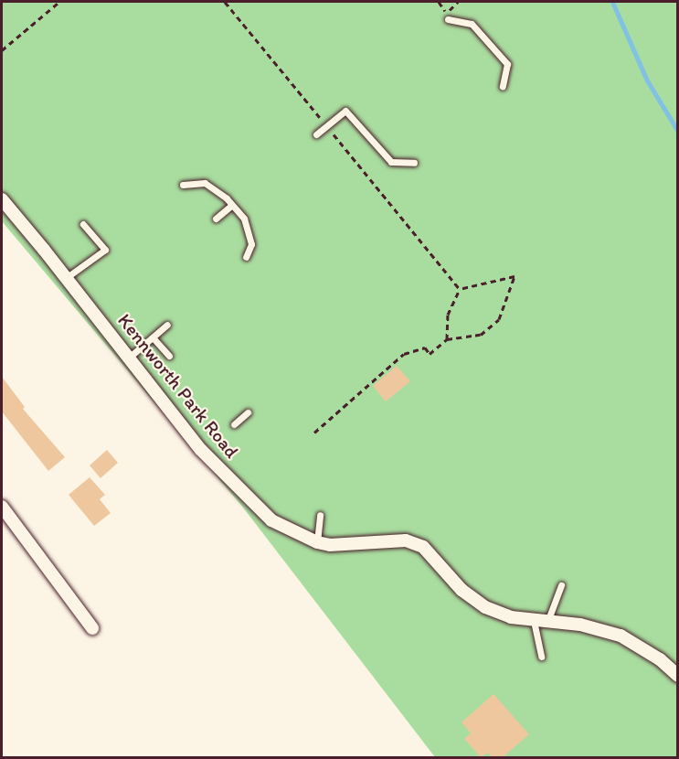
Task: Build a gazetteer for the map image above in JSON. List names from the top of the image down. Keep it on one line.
{"streets":{"street":["Kennworth Park Road"]}}
